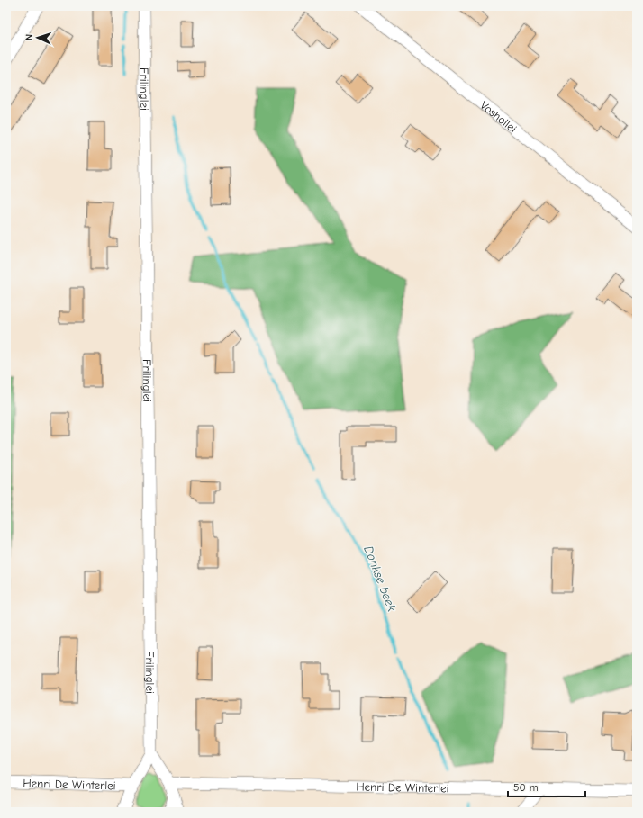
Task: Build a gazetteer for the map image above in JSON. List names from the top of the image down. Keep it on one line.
{"streets":{"street":["Frilinglei","Voshollei","Henri De Winterlei"]},"water":["Donkse beek"],"scale_bar":"50 m","north":"left"}
